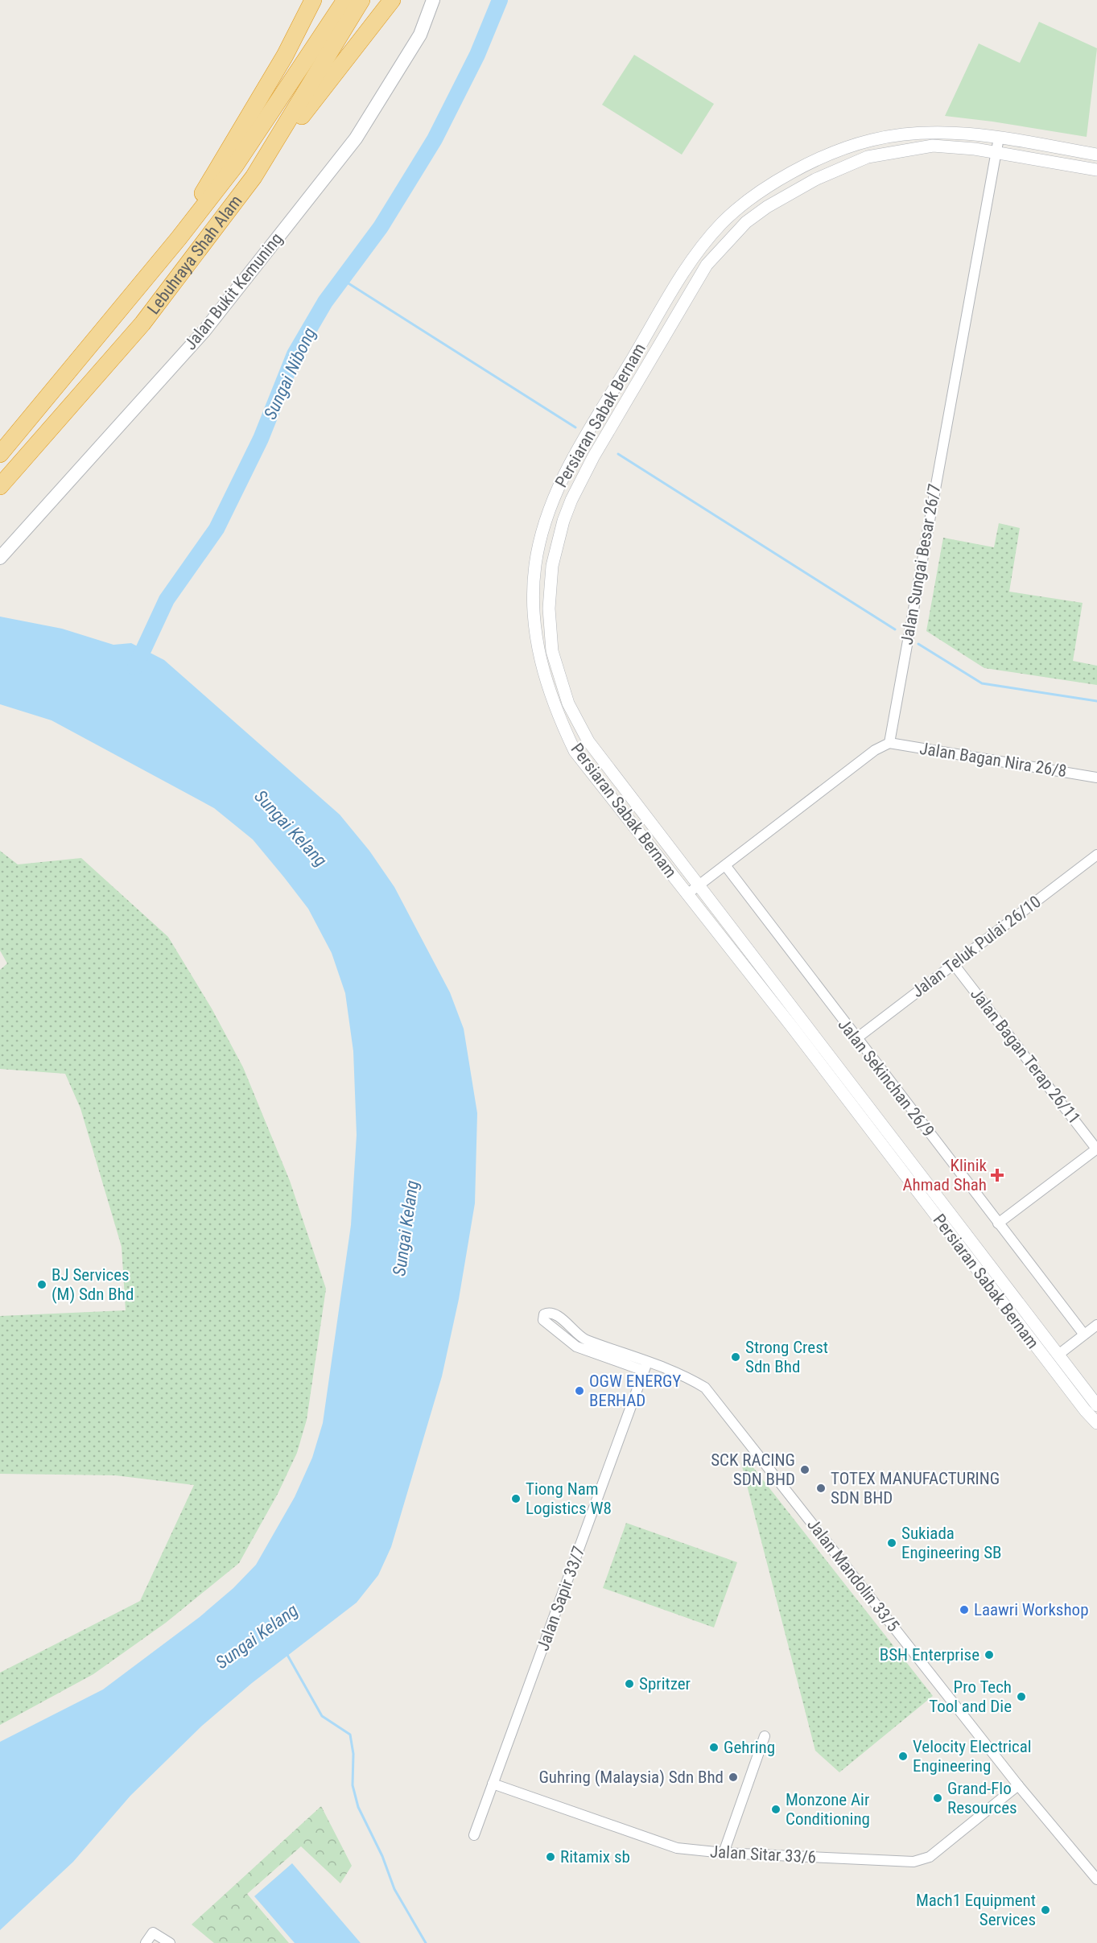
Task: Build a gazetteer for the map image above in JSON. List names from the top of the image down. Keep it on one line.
{"streets":{"highway":["Lebuhraya Shah Alam"],"main road":["Jalan Bukit Kemuning"],"street":["Persiaran Sabak Bernam","Jalan Sungai Besar 26/7","Jalan Bagan Nira 26/8","Jalan Teluk Pulai 26/10","Jalan Bagan Terap 26/11","Jalan Sekinchan 26/9","Jalan Mandolin 33/5","Jalan Sapir 33/7","Jalan Sitar 33/6"]},"crossings":[["Persiaran Sabak Bernam","Jalan Sungai Besar 26/7"],["Jalan Sungai Besar 26/7","Jalan Bagan Nira 26/8"],["Jalan Teluk Pulai 26/10","Jalan Bagan Terap 26/11"],["Jalan Teluk Pulai 26/10","Jalan Sekinchan 26/9"],["Jalan Mandolin 33/5","Jalan Sapir 33/7"],["Jalan Mandolin 33/5","Jalan Sitar 33/6"],["Jalan Sapir 33/7","Jalan Sitar 33/6"]],"water":["Sungai Nibong","Sungai Kelang"],"places":{"health":["Klinik Ahmad Shah"],"other":["BJ Services (M) Sdn Bhd","Strong Crest Sdn Bhd","OGW ENERGY BERHAD","SCK RACING SDN BHD","TOTEX MANUFACTURING SDN BHD","Tiong Nam Logistics W8","Sukiada Engineering SB","Laawri Workshop","BSH Enterprise","Spritzer","Pro Tech Tool and Die","Gehring","Velocity Electrical Engineering","Guhring (Malaysia) Sdn Bhd","Grand-Flo Resources","Monzone Air Conditioning","Ritamix sb","Mach1 Equipment Services"]}}
